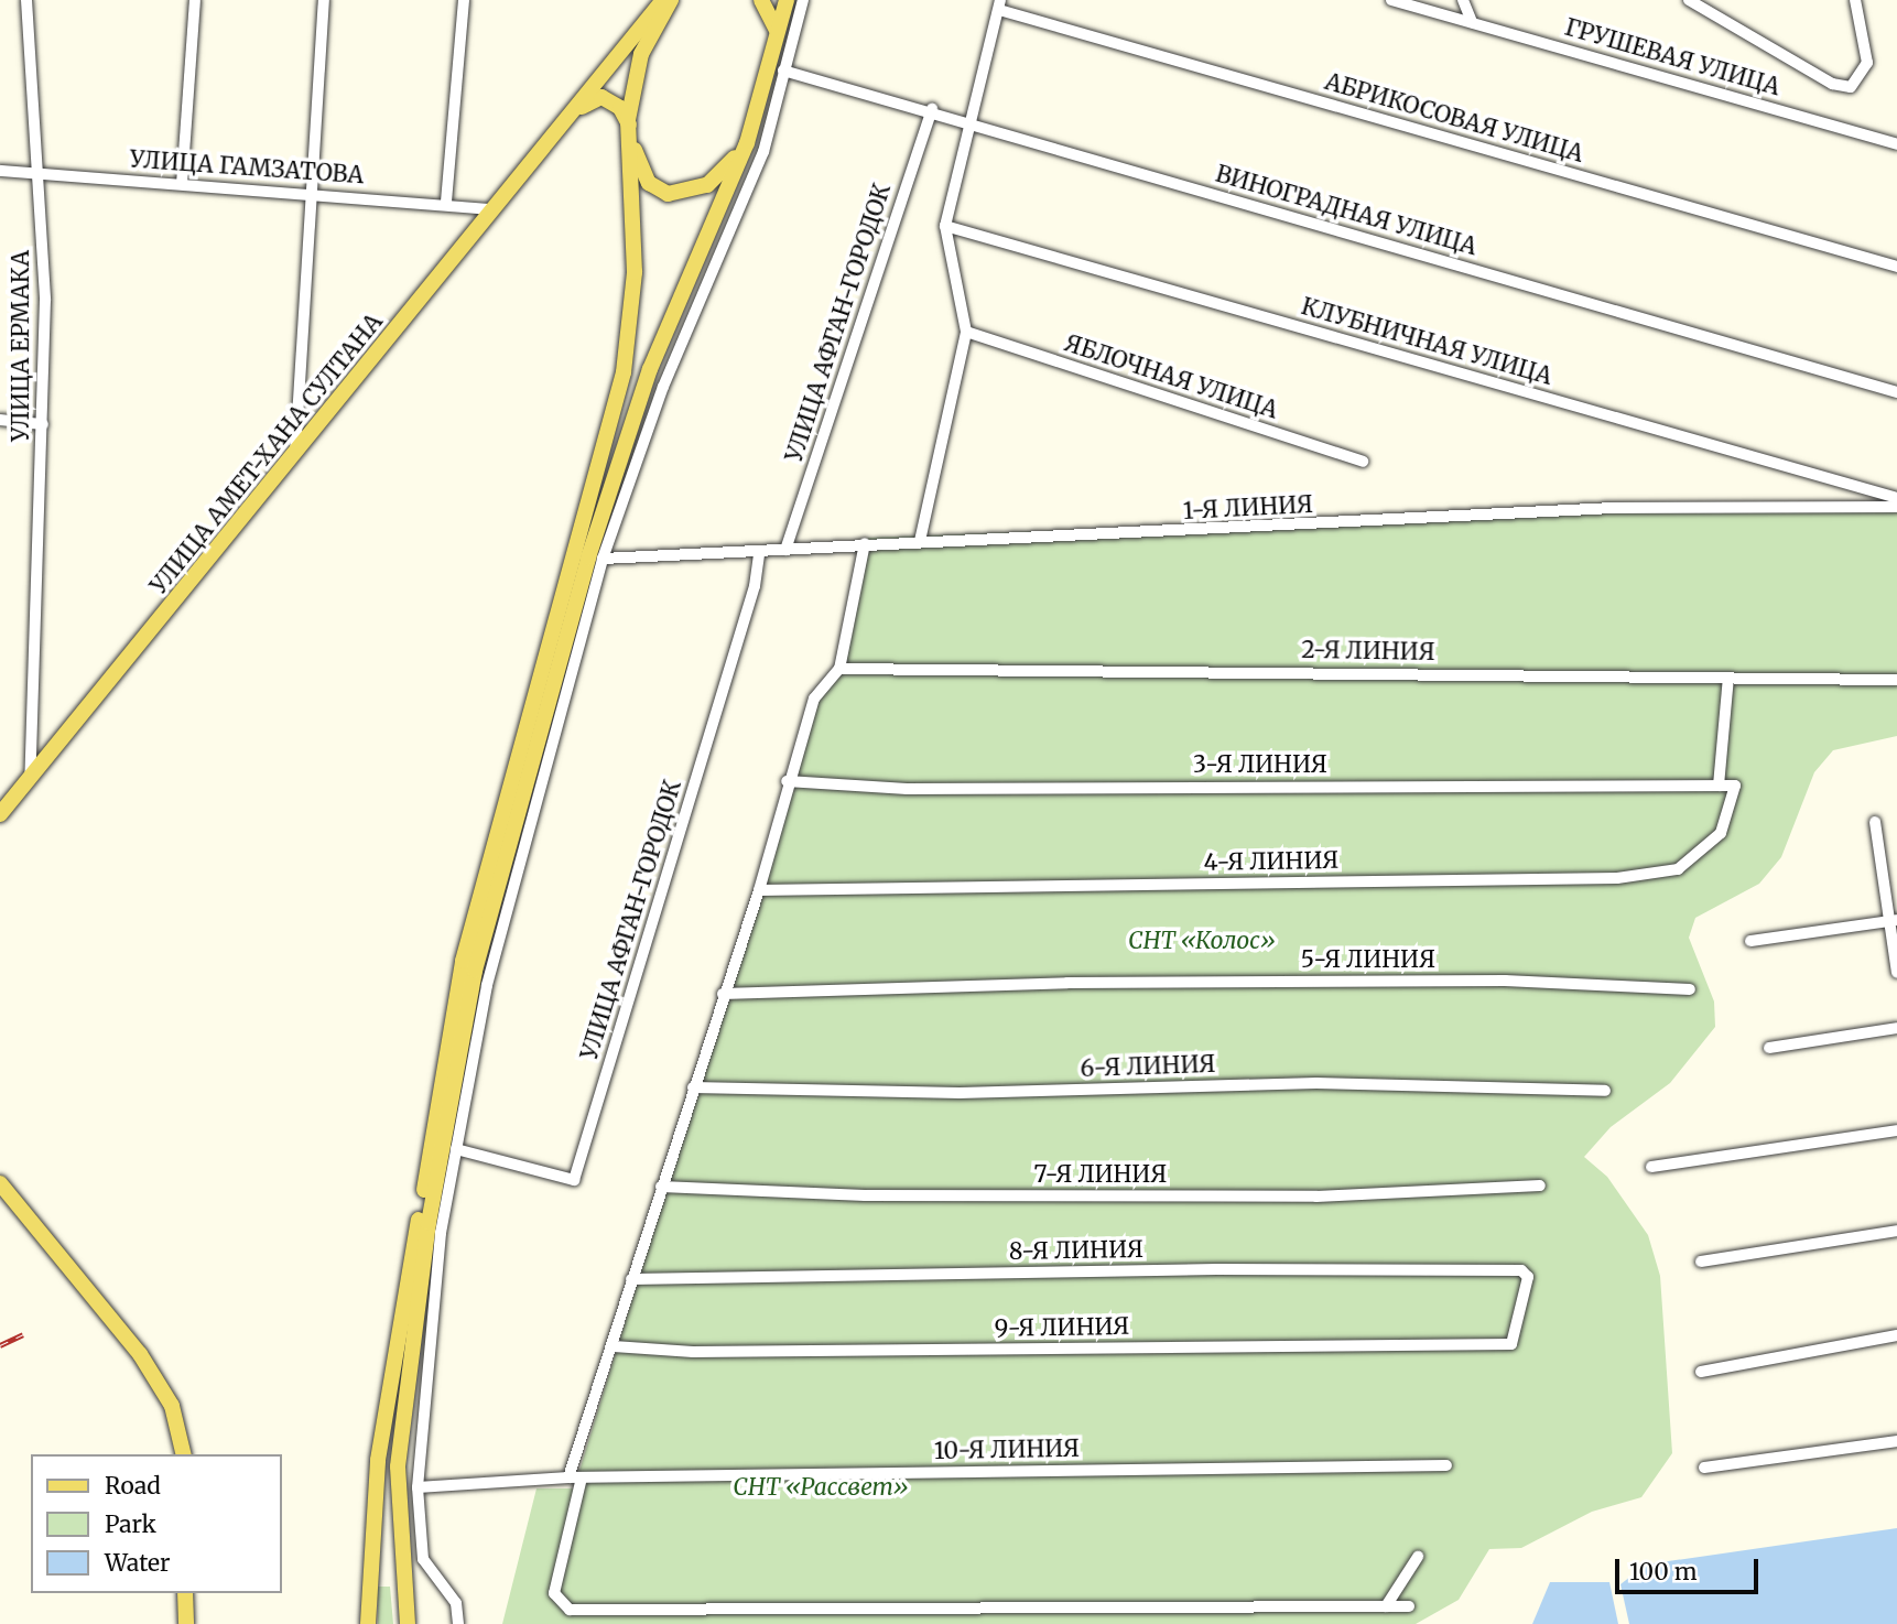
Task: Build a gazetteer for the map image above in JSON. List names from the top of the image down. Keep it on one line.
{"streets":{"main road":["УЛИЦА АМЕТ-ХАНА СУЛТАНА"],"street":["ГРУШЕВАЯ УЛИЦА","АБРИКОСОВАЯ УЛИЦА","УЛИЦА ГАМЗАТОВА","ВИНОГРАДНАЯ УЛИЦА","УЛИЦА АФГАН-ГОРОДОК","КЛУБНИЧНАЯ УЛИЦА","УЛИЦА ЕРМАКА","ЯБЛОЧНАЯ УЛИЦА","1-Я ЛИНИЯ","2-Я ЛИНИЯ","3-Я ЛИНИЯ","4-Я ЛИНИЯ","5-Я ЛИНИЯ","6-Я ЛИНИЯ","7-Я ЛИНИЯ","8-Я ЛИНИЯ","9-Я ЛИНИЯ","10-Я ЛИНИЯ"]},"crossings":[["УЛИЦА ГАМЗАТОВА","УЛИЦА ЕРМАКА"],["УЛИЦА ГАМЗАТОВА","УЛИЦА АМЕТ-ХАНА СУЛТАНА"],["ВИНОГРАДНАЯ УЛИЦА","УЛИЦА АФГАН-ГОРОДОК"],["УЛИЦА АФГАН-ГОРОДОК","1-Я ЛИНИЯ"],["УЛИЦА ЕРМАКА","УЛИЦА АМЕТ-ХАНА СУЛТАНА"],["3-Я ЛИНИЯ","4-Я ЛИНИЯ"],["8-Я ЛИНИЯ","9-Я ЛИНИЯ"]],"parks":["СНТ «Колос»","СНТ «Рассвет»"],"legend":["Road","Park","Water"],"scale_bar":"100 m"}
